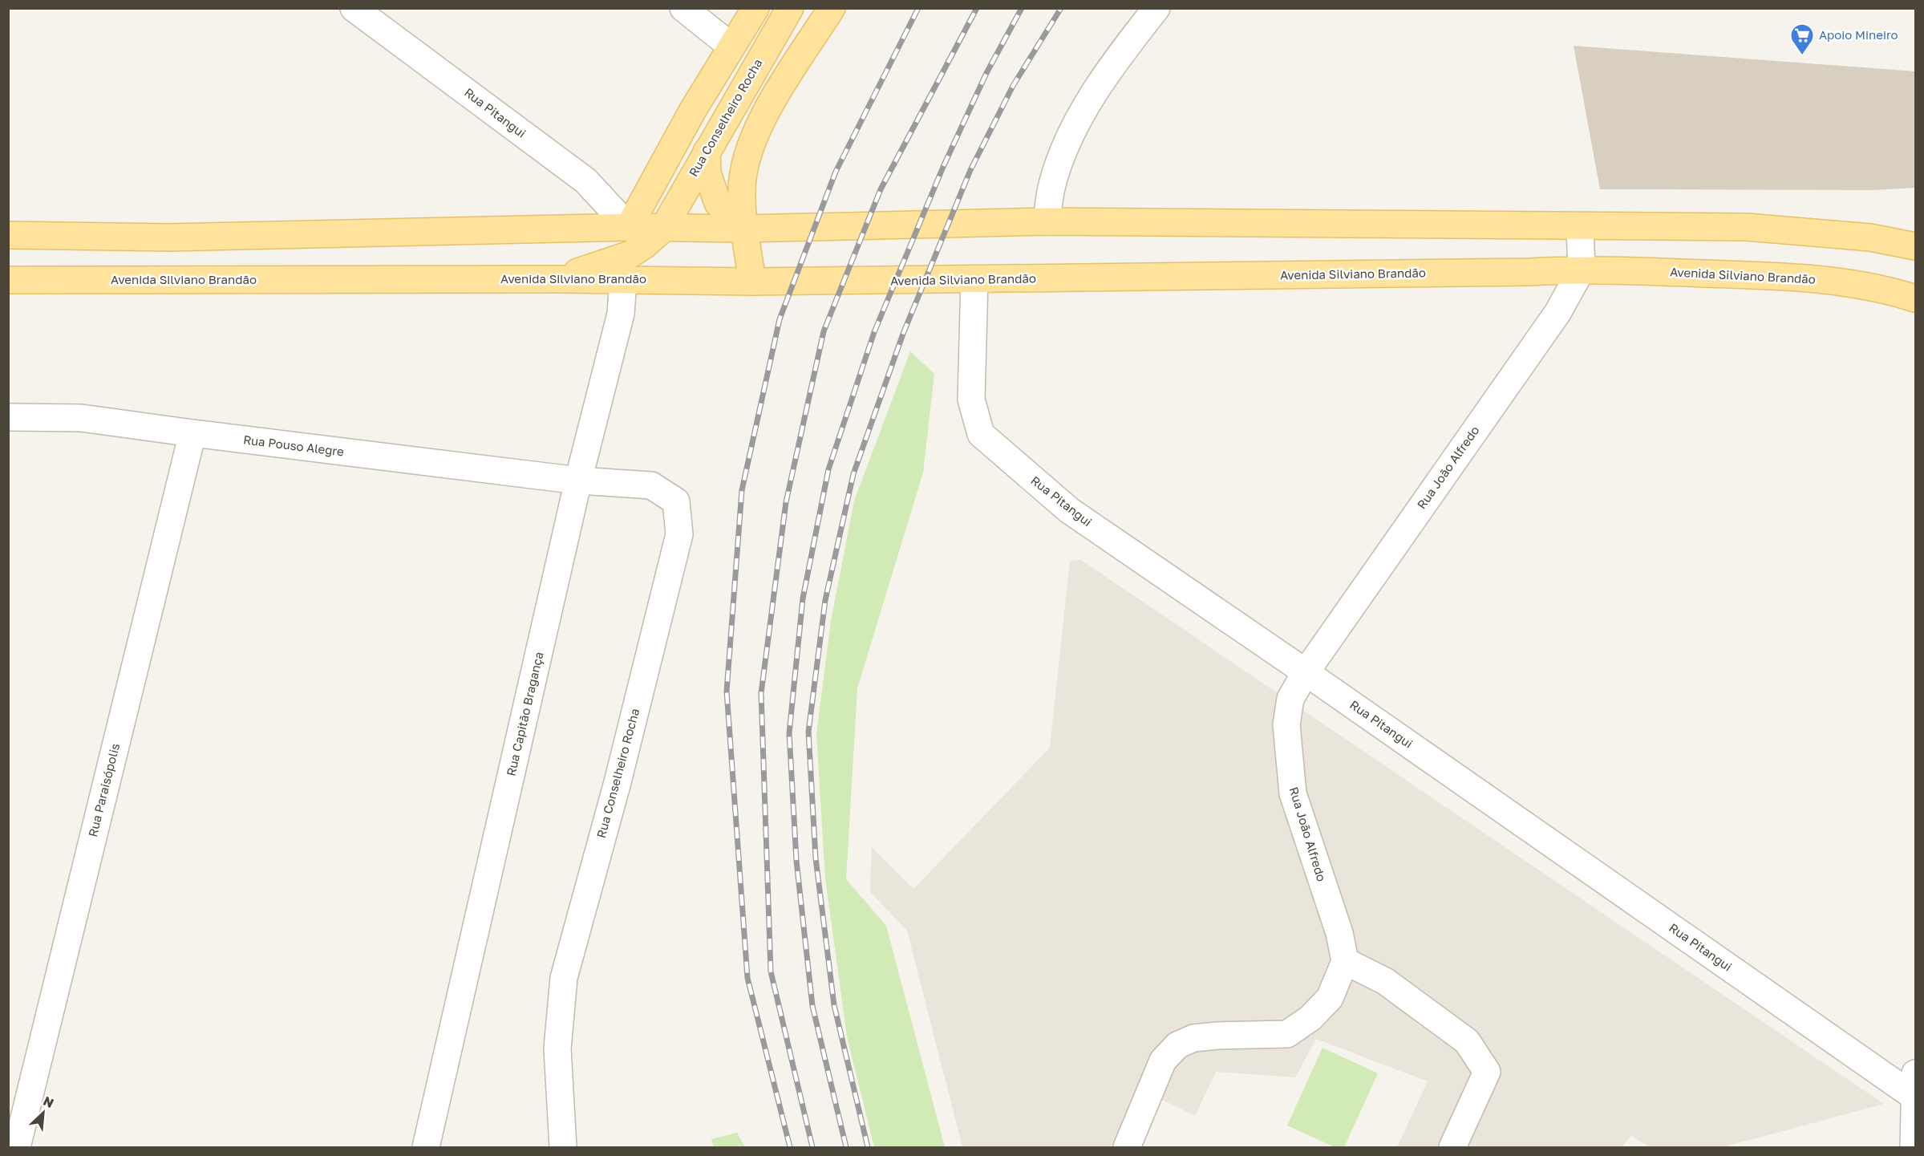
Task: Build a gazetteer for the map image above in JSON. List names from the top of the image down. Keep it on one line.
{"streets":{"main road":["Rua Conselheiro Rocha","Avenida Silviano Brandão"],"street":["Rua Pitangui","Rua Pouso Alegre","Rua João Alfredo","Rua Capitão Bragança","Rua Paraisópolis"]},"crossings":[["Rua Pitangui","Avenida Silviano Brandão"],["Rua Pitangui","Rua João Alfredo"],["Rua Conselheiro Rocha","Avenida Silviano Brandão"],["Rua Conselheiro Rocha","Rua Pouso Alegre"],["Rua Conselheiro Rocha","Rua Capitão Bragança"],["Avenida Silviano Brandão","Rua João Alfredo"],["Avenida Silviano Brandão","Rua Capitão Bragança"],["Rua Pouso Alegre","Rua Capitão Bragança"],["Rua Pouso Alegre","Rua Paraisópolis"]],"places":{"supermarket":["Apoio Mineiro"]},"north":"top right"}
